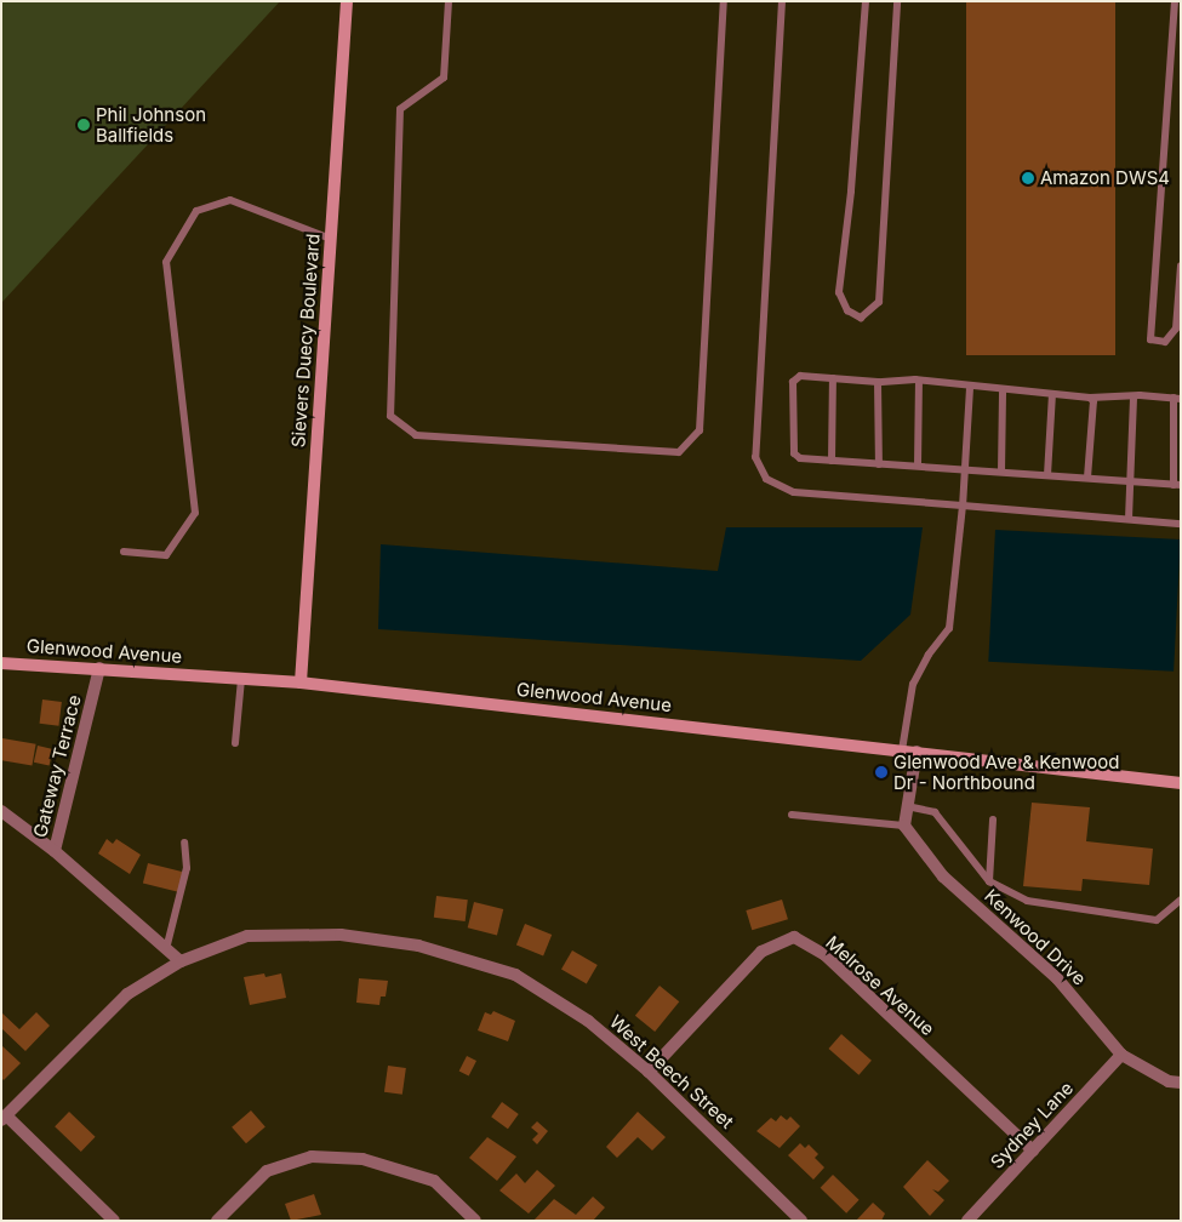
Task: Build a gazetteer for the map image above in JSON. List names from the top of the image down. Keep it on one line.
{"streets":{"street":["Sievers Duecy Boulevard","Glenwood Avenue","Gateway Terrace","Kenwood Drive","Melrose Avenue","West Beech Street","Sydney Lane"]},"crossings":[["Sievers Duecy Boulevard","Glenwood Avenue"],["Glenwood Avenue","Gateway Terrace"],["Gateway Terrace","West Beech Street"],["Kenwood Drive","Sydney Lane"],["Melrose Avenue","West Beech Street"],["Melrose Avenue","Sydney Lane"]],"places":["Phil Johnson Ballfields","Amazon DWS4","Glenwood Ave & Kenwood Dr - Northbound"]}
